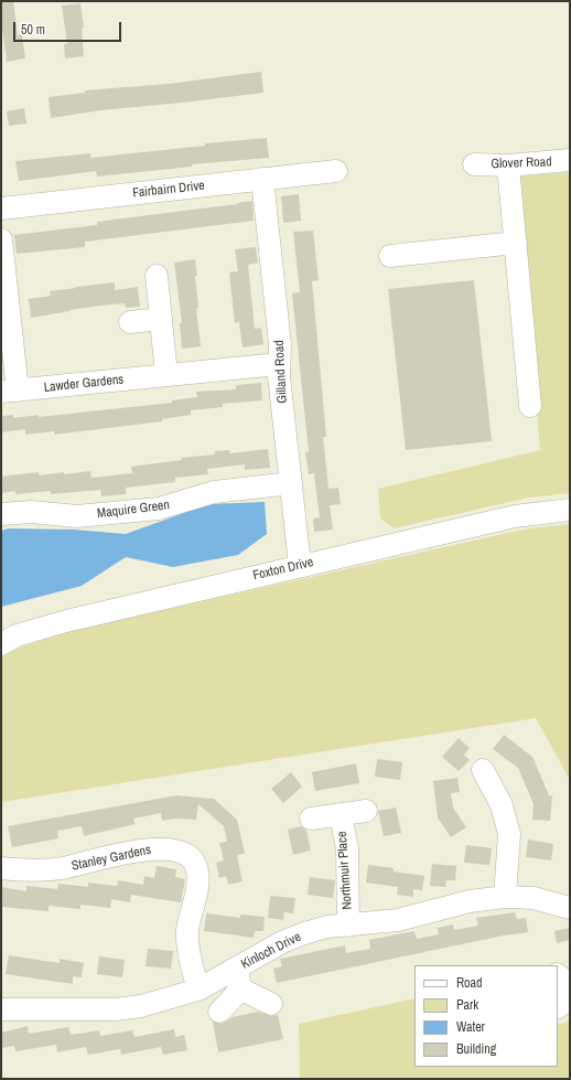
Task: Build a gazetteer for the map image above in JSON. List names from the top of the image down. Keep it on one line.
{"streets":{"street":["Glover Road","Fairbairn Drive","Gilland Road","Lawder Gardens","Maquire Green","Foxton Drive","Stanley Gardens","Northmuir Place","Kinloch Drive"]},"crossings":[["Fairbairn Drive","Gilland Road"],["Gilland Road","Lawder Gardens"],["Gilland Road","Maquire Green"],["Gilland Road","Foxton Drive"],["Stanley Gardens","Kinloch Drive"],["Northmuir Place","Kinloch Drive"]],"legend":["Road","Park","Water","Building"],"scale_bar":"50 m"}
